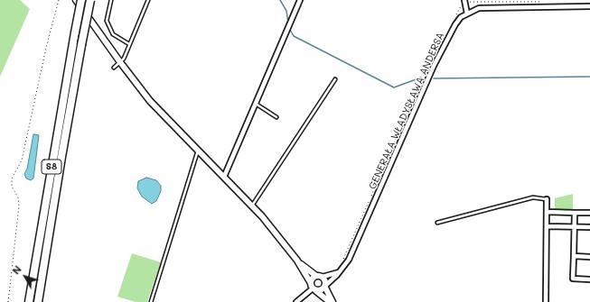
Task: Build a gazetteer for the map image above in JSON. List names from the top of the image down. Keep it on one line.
{"streets":{"highway":["S8"],"street":["GENERAŁA WŁADYSŁAWA ANDERSA"]},"north":"top left"}
